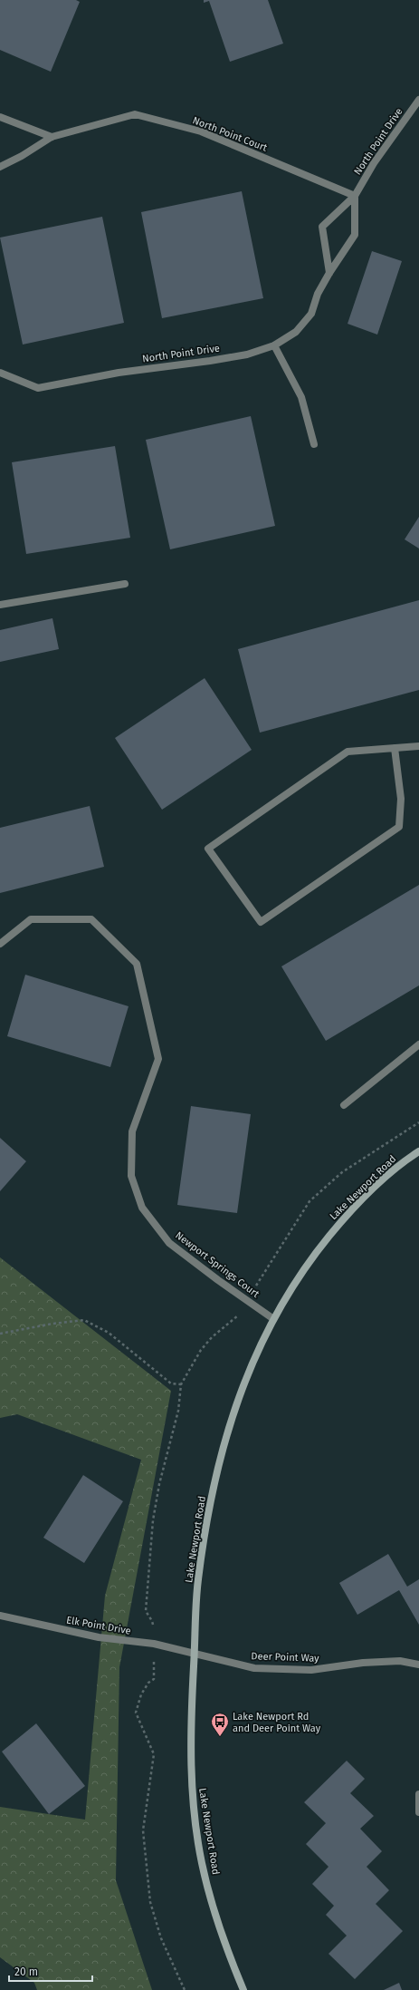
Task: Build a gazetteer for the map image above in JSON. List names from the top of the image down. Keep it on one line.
{"streets":{"street":["North Point Court","North Point Drive","Lake Newport Road","Newport Springs Court","Elk Point Drive","Deer Point Way"]},"crossings":[["North Point Court","North Point Drive"],["Lake Newport Road","Newport Springs Court"],["Lake Newport Road","Elk Point Drive"],["Lake Newport Road","Deer Point Way"],["Elk Point Drive","Deer Point Way"]],"places":{"bus stop":["Lake Newport Rd and Deer Point Way"]},"scale_bar":"20 m"}
